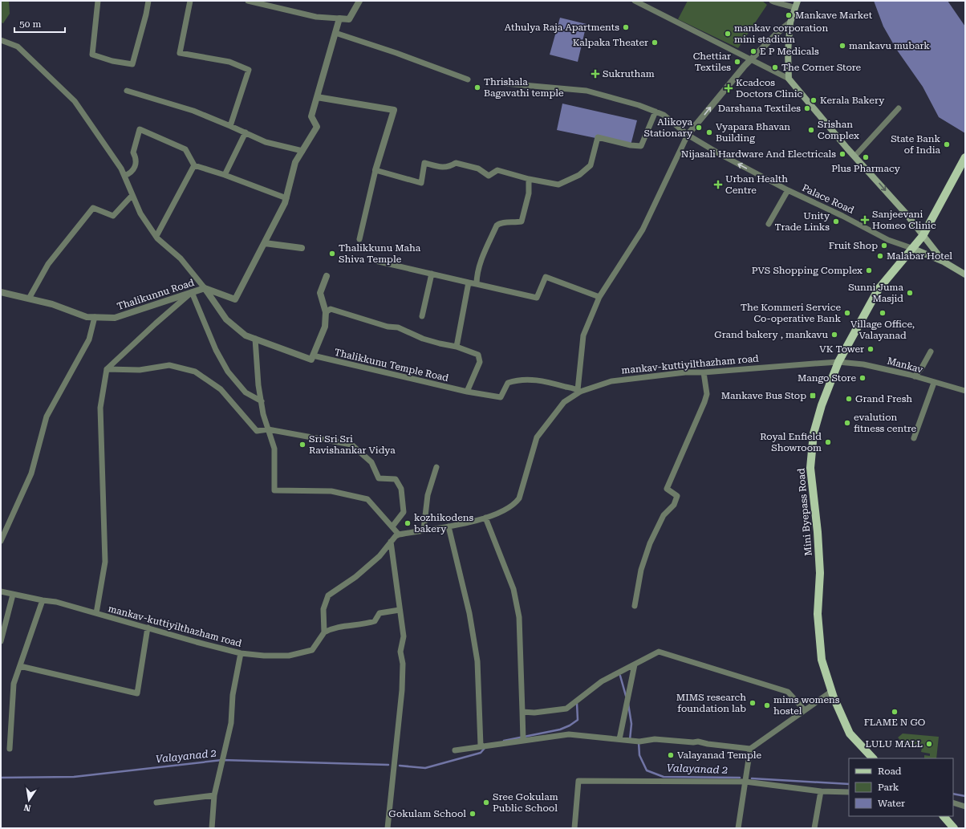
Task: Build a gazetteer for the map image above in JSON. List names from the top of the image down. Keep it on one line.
{"streets":{"main road":["Mini Byepass Road"],"street":["Palace Road","Thalikunnu Road","mankav-kuttiyilthazham road","Thalikkunu Temple Road","Mankav"]},"crossings":[["Palace Road","Mini Byepass Road"],["mankav-kuttiyilthazham road","Mankav"],["mankav-kuttiyilthazham road","Mini Byepass Road"],["Mankav","Mini Byepass Road"]],"water":["Valayanad 2"],"places":{"other":["Mankave Market","Athulya Raja Apartments","mankav corporation mini stadium","Kalpaka Theater","mankavu mubark","E P Medicals","Chettiar Textiles","The Corner Store","Thrishala Bagavathi temple","Kerala Bakery","Darshana Textiles","Alikoya Stationary","Srishan Complex","Vyapara Bhavan Building","State Bank of India","Nijasali Hardware And Electricals","Plus Pharmacy","Unity Trade Links","Fruit Shop","Thalikkunu Maha Shiva Temple","Malabar Hotel","PVS Shopping Complex","Sunni Juma Masjid","The Kommeri Service Co-operative Bank","Village Office, Valayanad","Grand bakery , mankavu","VK Tower","Mango Store","Grand Fresh","evalution fitness centre","Royal Enfield Showroom","Sri Sri Sri Ravishankar Vidya","kozhikodens bakery","MIMS research foundation lab","mims womens hostel","FLAME N GO","LULU MALL","Valayanad Temple","Sree Gokulam Public School","Gokulam School"],"health":["Sukrutham","Kcadcos Doctors Clinic","Urban Health Centre","Sanjeevani Homeo Clinic"],"transit":["Mankave Bus Stop"]},"legend":["Road","Park","Water"],"scale_bar":"50 m","north":"bottom"}
